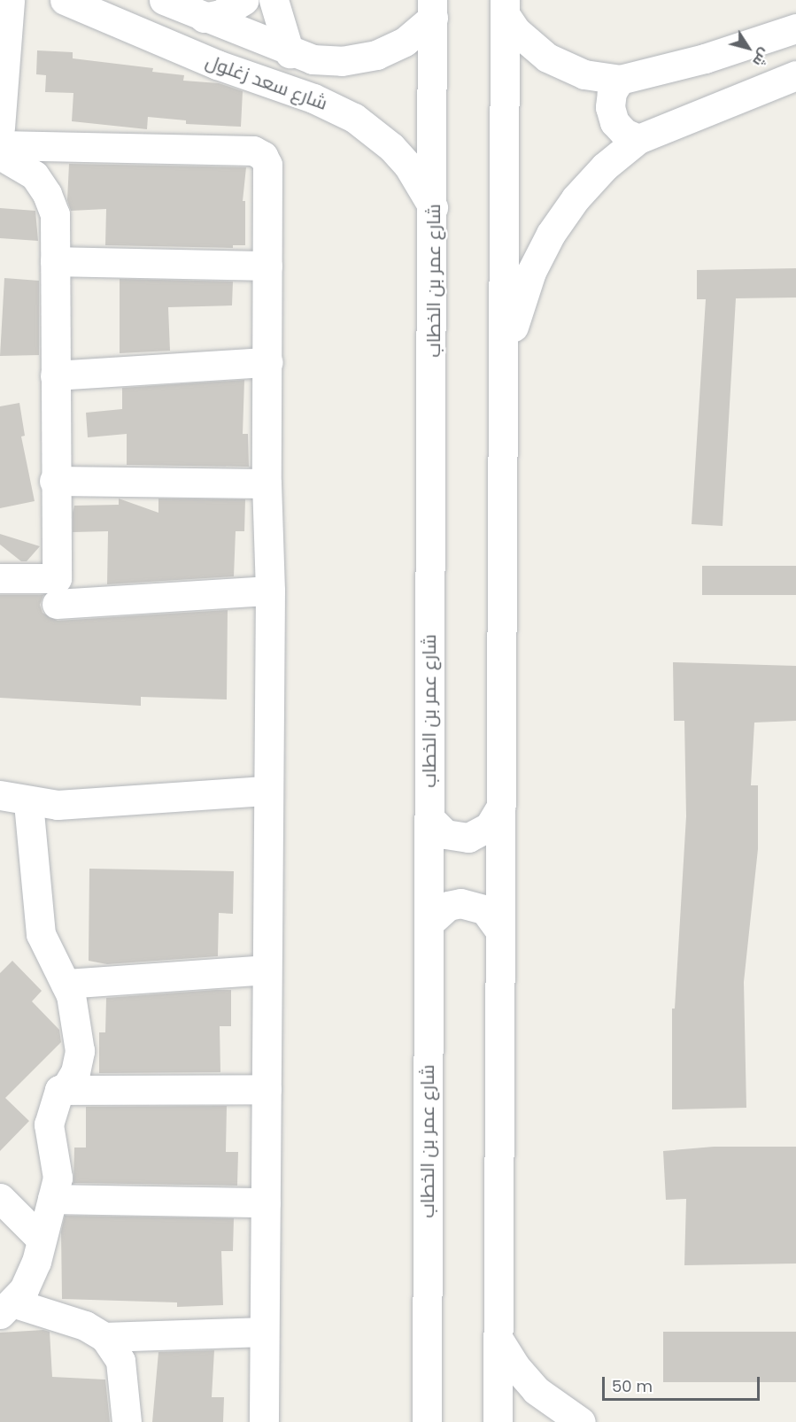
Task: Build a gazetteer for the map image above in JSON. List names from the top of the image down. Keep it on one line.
{"streets":{"street":["شارع سعد زغلول","شارع عمر بن الخطاب"]},"crossings":[["شارع سعد زغلول","شارع عمر بن الخطاب"]],"scale_bar":"50 m","north":"bottom right"}
